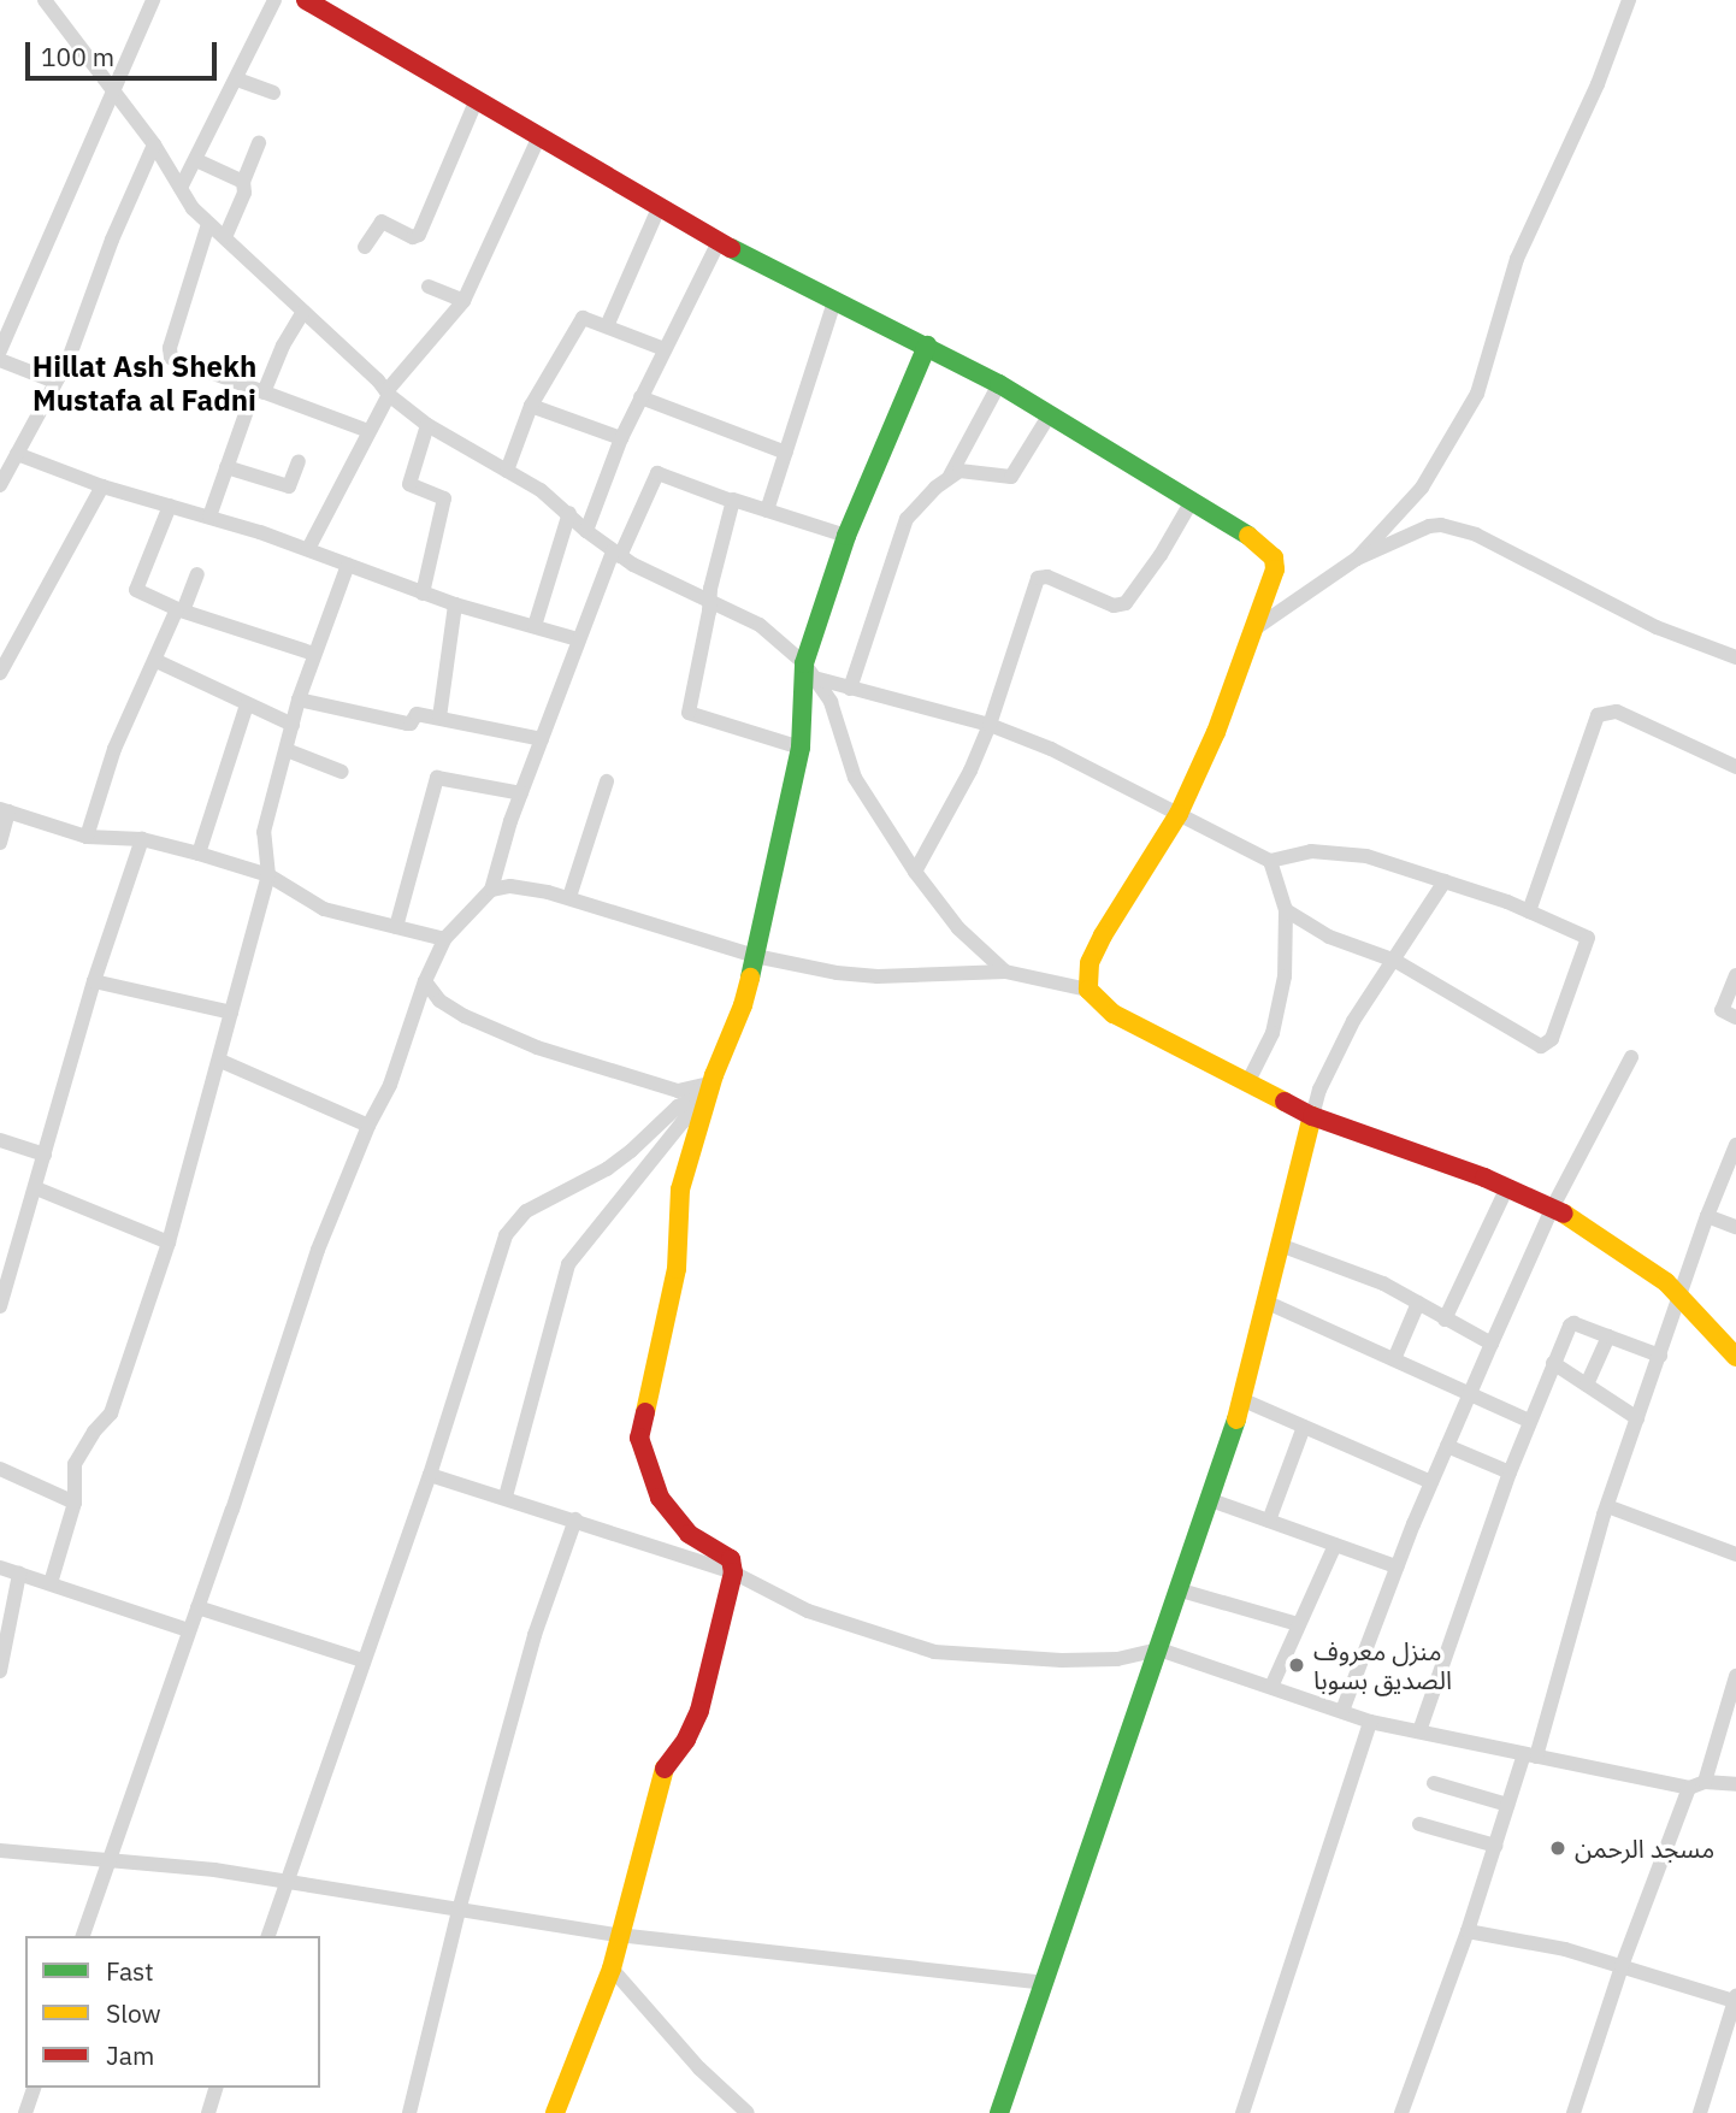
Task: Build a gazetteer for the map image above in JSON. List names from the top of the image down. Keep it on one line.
{"districts":["Hillat Ash Shekh Mustafa al Fadni"],"places":["منزل معروف الصديق بسوبا","مسجد الرحمن"],"legend":["Fast","Slow","Jam"],"scale_bar":"100 m"}
